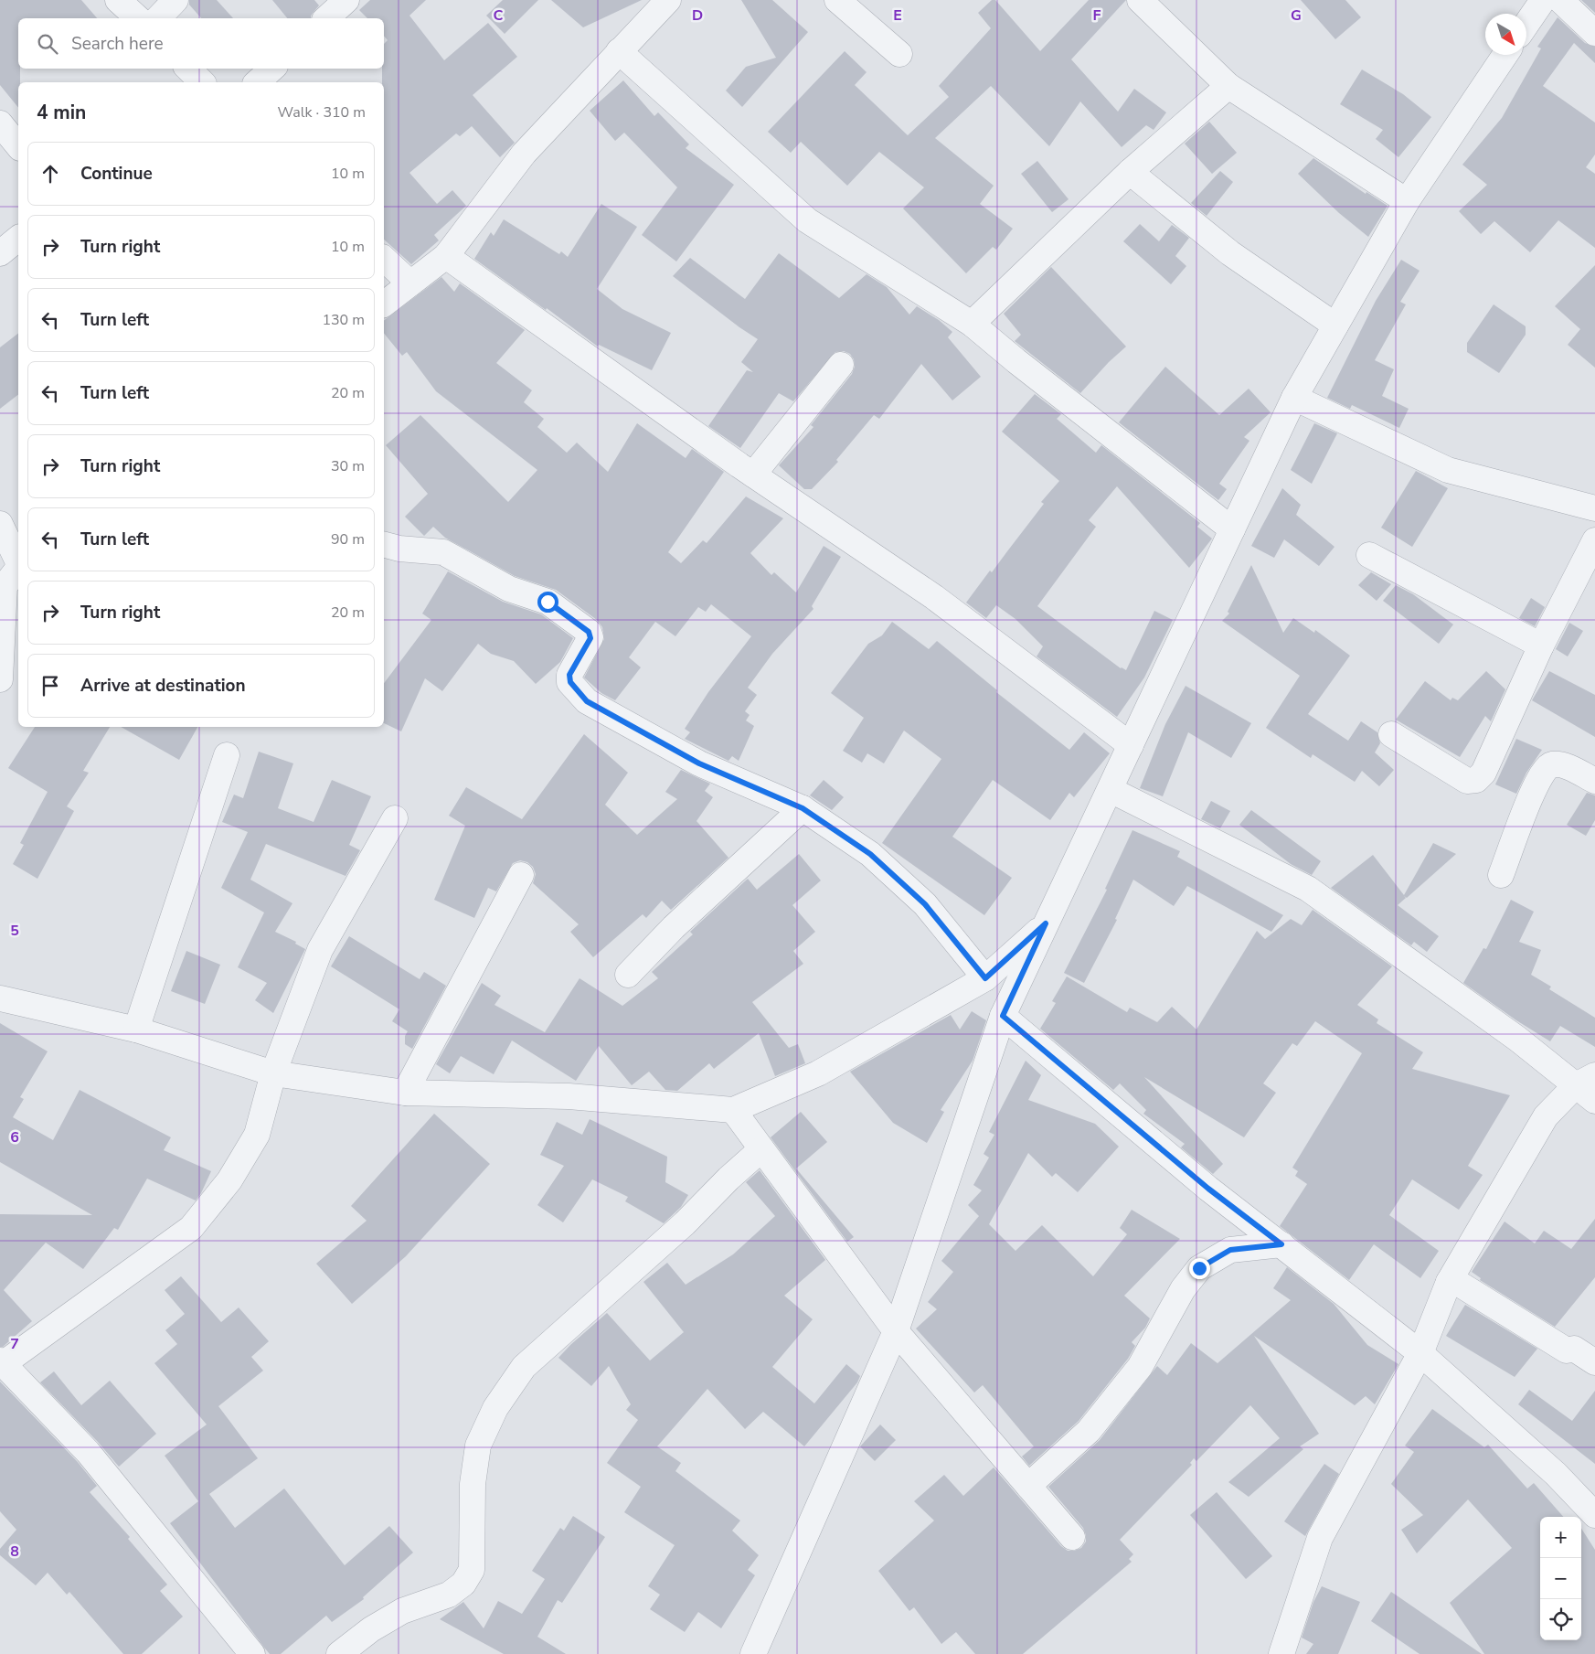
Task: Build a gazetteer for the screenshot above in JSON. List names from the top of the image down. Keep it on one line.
{"north":"bottom right","page":{"search":"Search here","heading":["4 min","Walk · 310 m"],"list":[["Continue","10 m"],["Turn right","10 m"],["Turn left","130 m"],["Turn left","20 m"],["Turn right","30 m"],["Turn left","90 m"],["Turn right","20 m"],"Arrive at destination"],"map_buttons":["+","−"]},"grid":{"columns":["C","D","E","F","G"],"rows":["5","6","7","8"]}}
